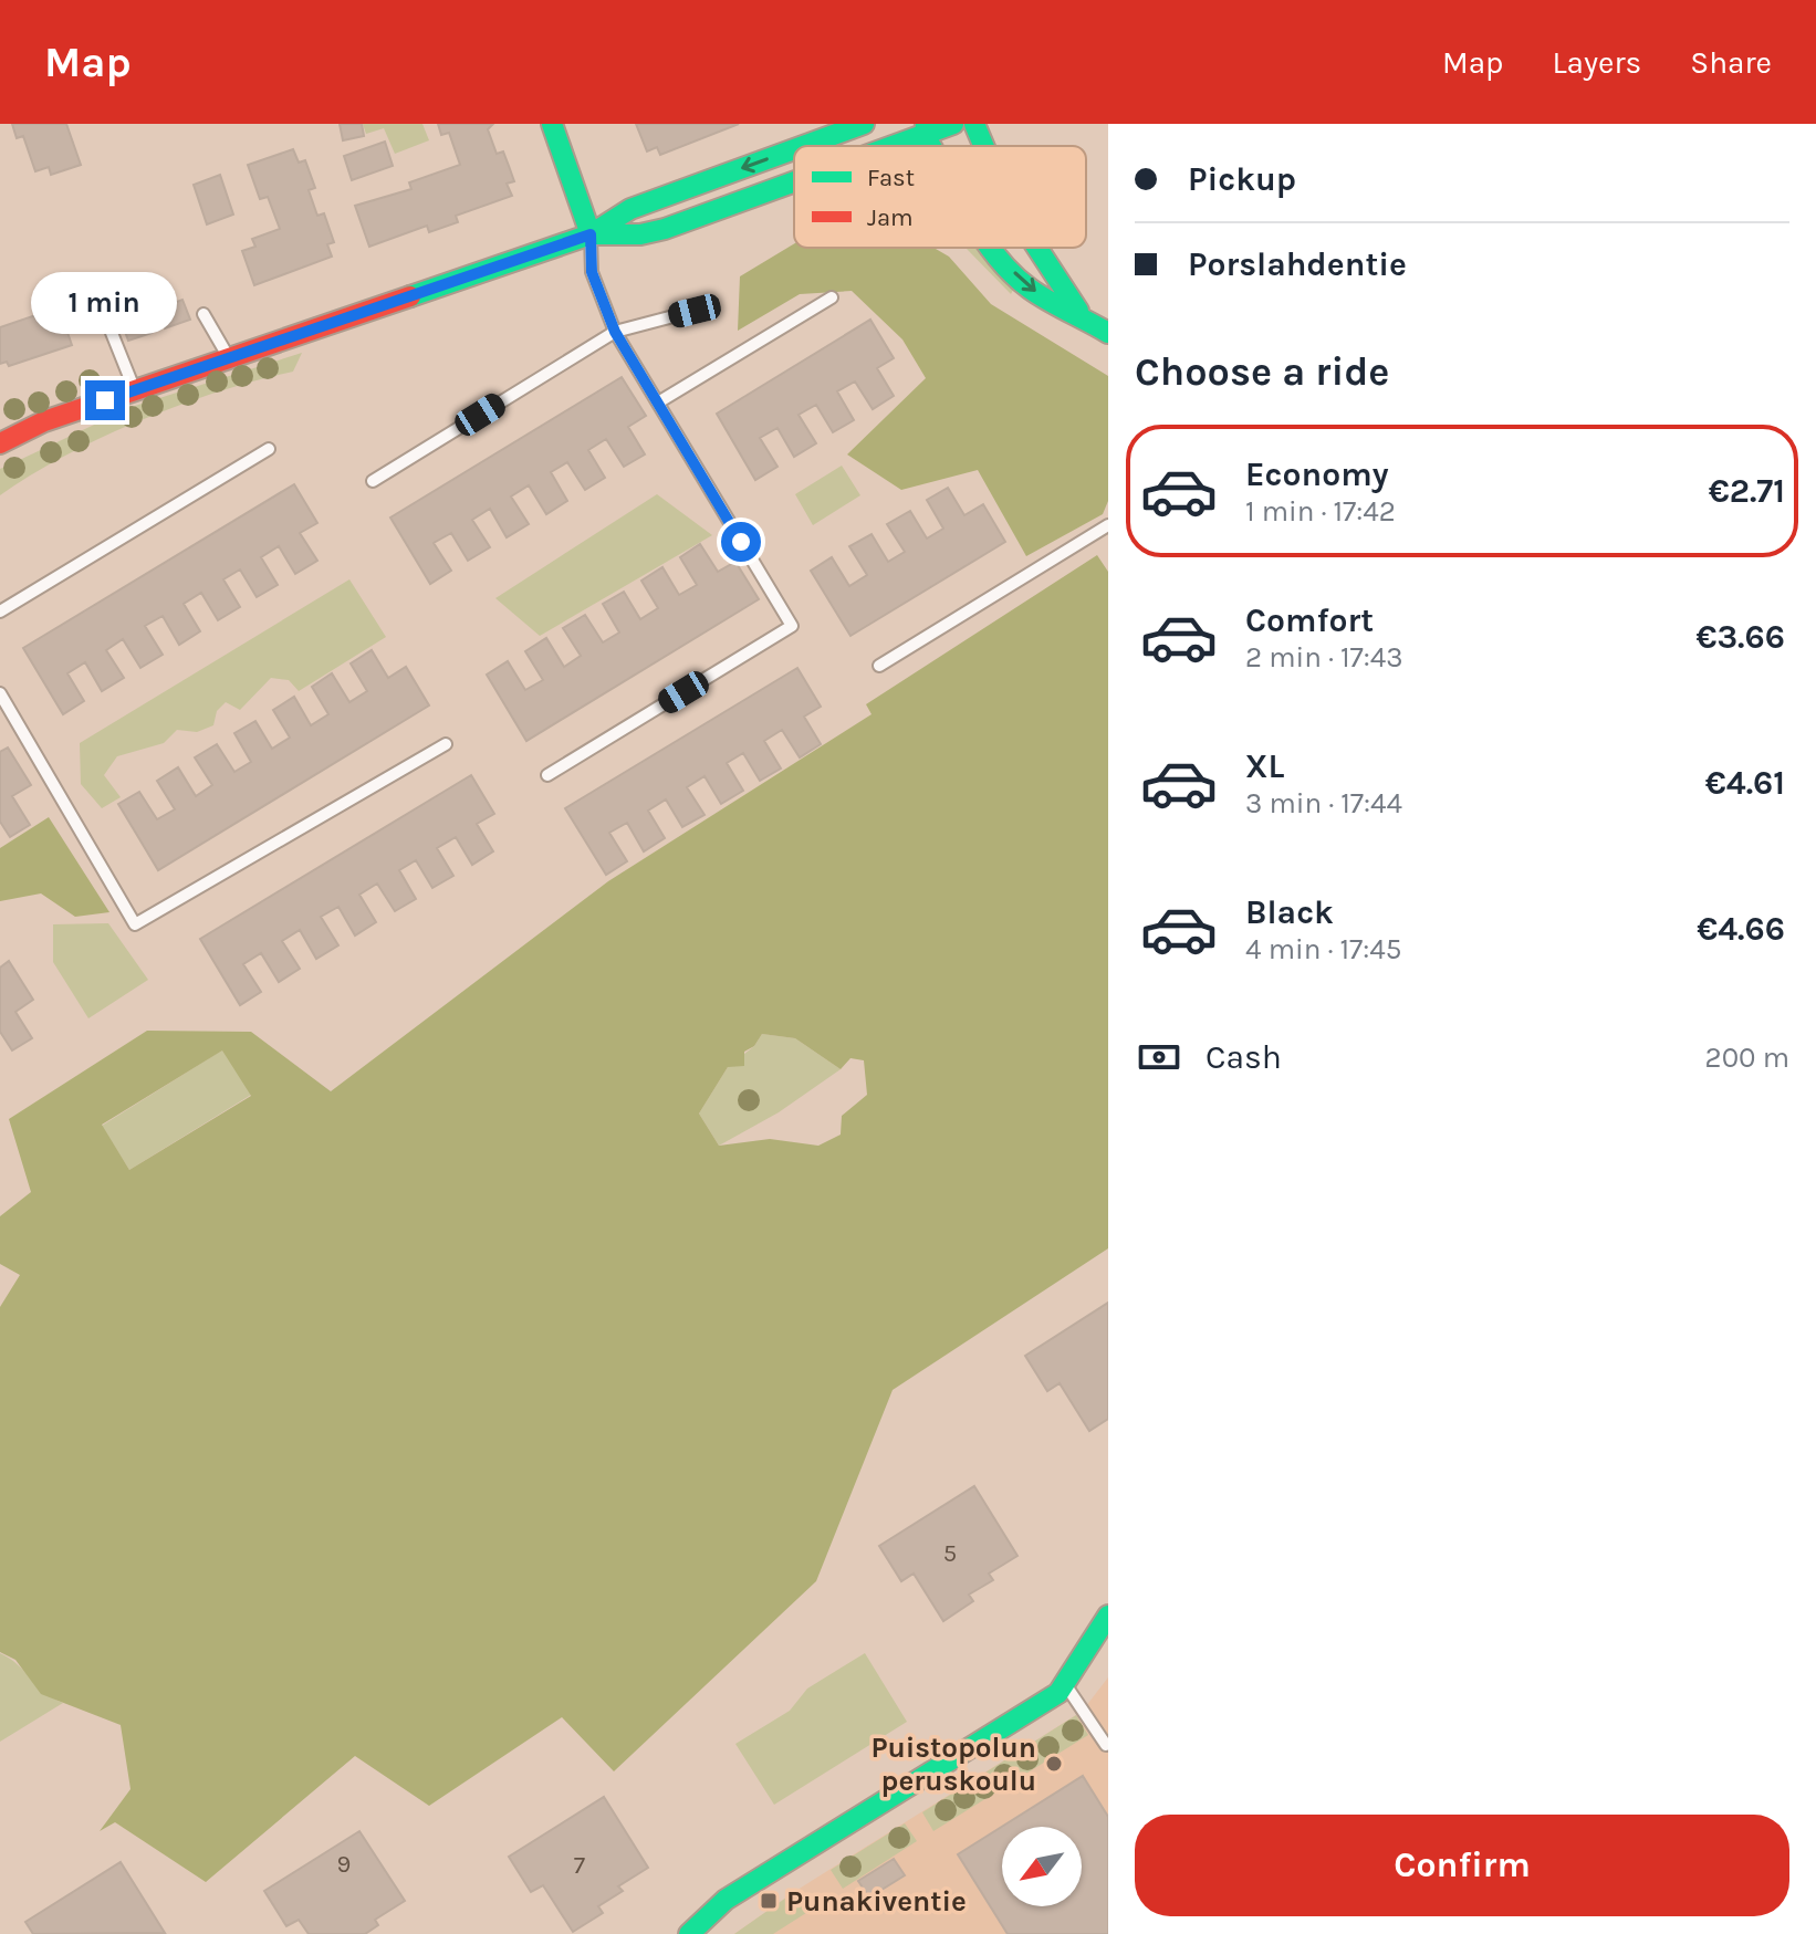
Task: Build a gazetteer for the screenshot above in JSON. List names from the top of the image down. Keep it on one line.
{"places":{"other":["Puistopolun peruskoulu"],"transit":["Punakiventie"]},"house_numbers":["5","9","7"],"legend":["Fast","Jam"],"north":"bottom left","page":{"header":"Map","nav":["Map","Layers","Share"],"banner":["Pickup","Porslahdentie"],"bubble":"1 min","heading":"Choose a ride","list":[{"name":"Economy","note":"1 min · 17:42","value":"€2.71"},{"name":"Comfort","note":"2 min · 17:43","value":"€3.66"},{"name":"XL","note":"3 min · 17:44","value":"€4.61"},{"name":"Black","note":"4 min · 17:45","value":"€4.66"}],"pay":["Cash","200 m"],"buttons":"Confirm"}}
